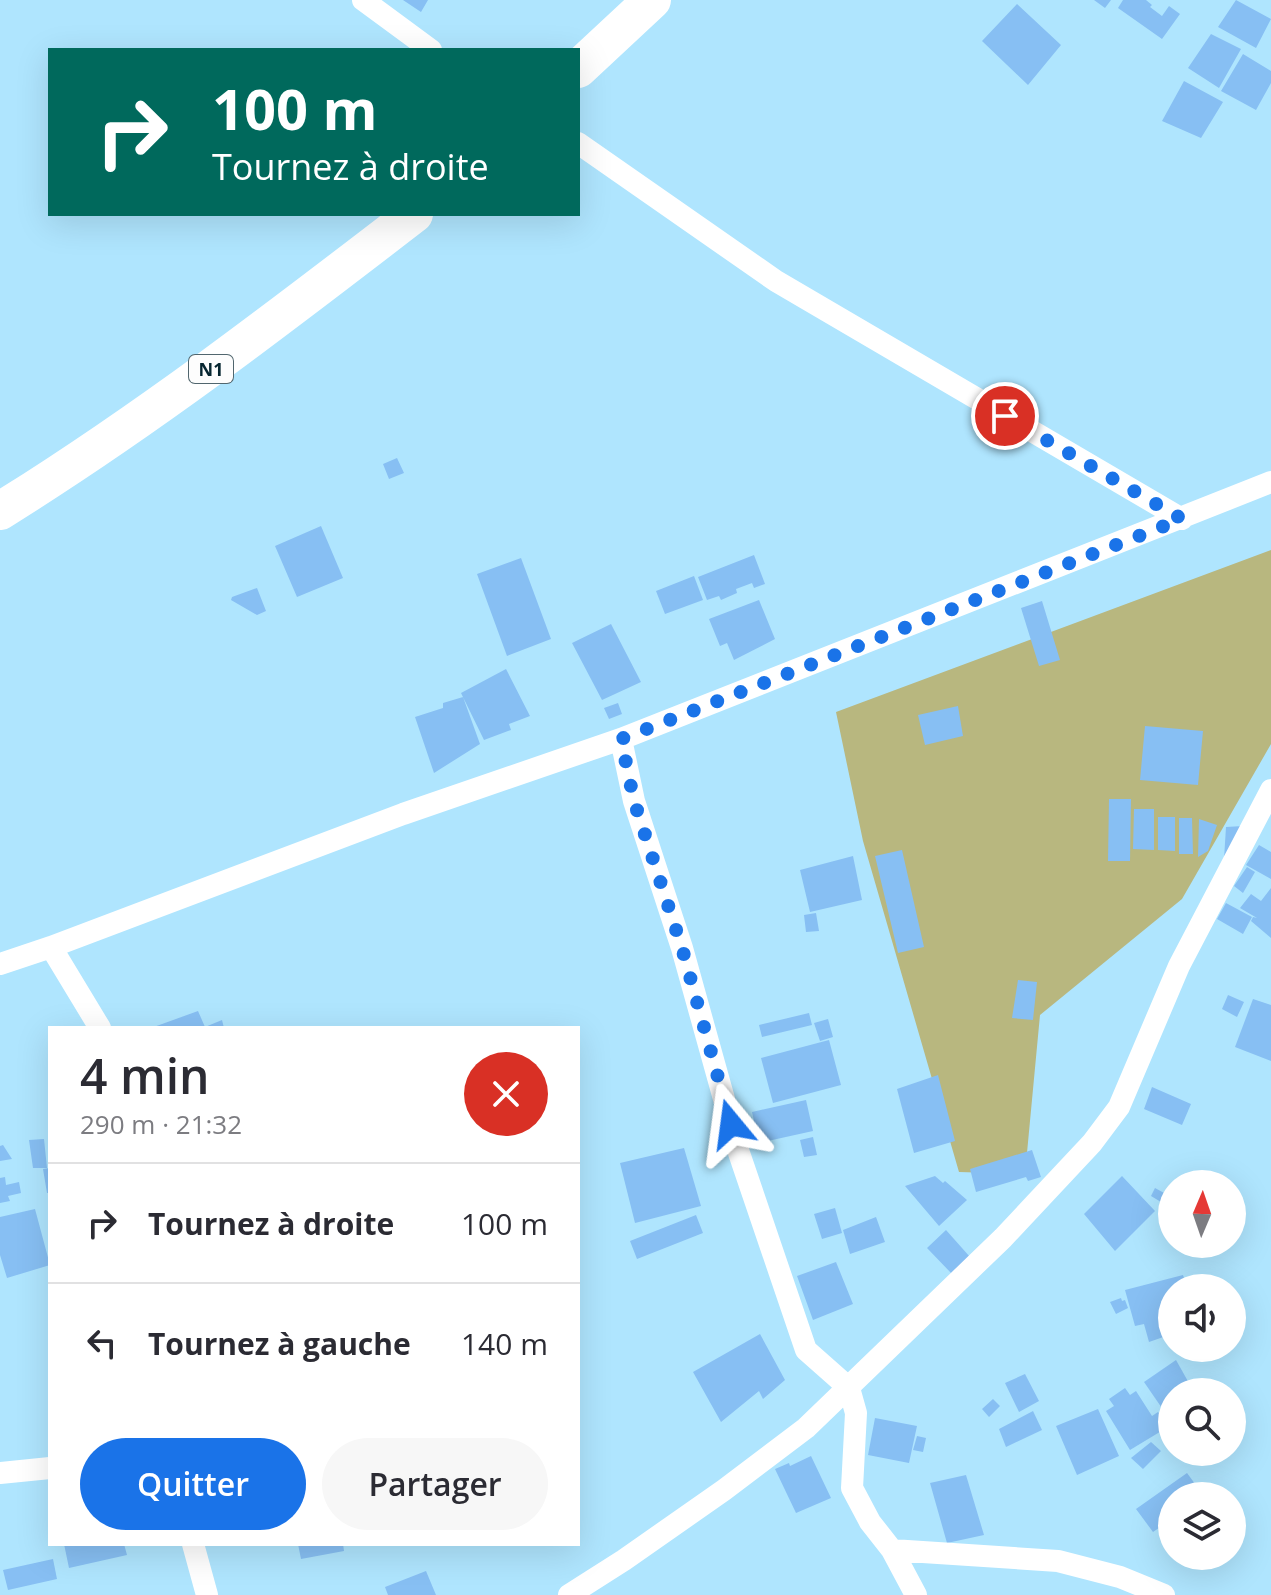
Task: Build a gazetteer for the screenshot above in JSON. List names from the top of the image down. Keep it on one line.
{"streets":{"highway":["N1"]},"north":"top","page":{"turn":["100 m","Tournez à droite"],"heading":["4 min","290 m · 21:32"],"list":[{"name":"Tournez à droite","value":"100 m"},{"name":"Tournez à gauche","value":"140 m"}],"buttons":["Quitter","Partager"]}}
